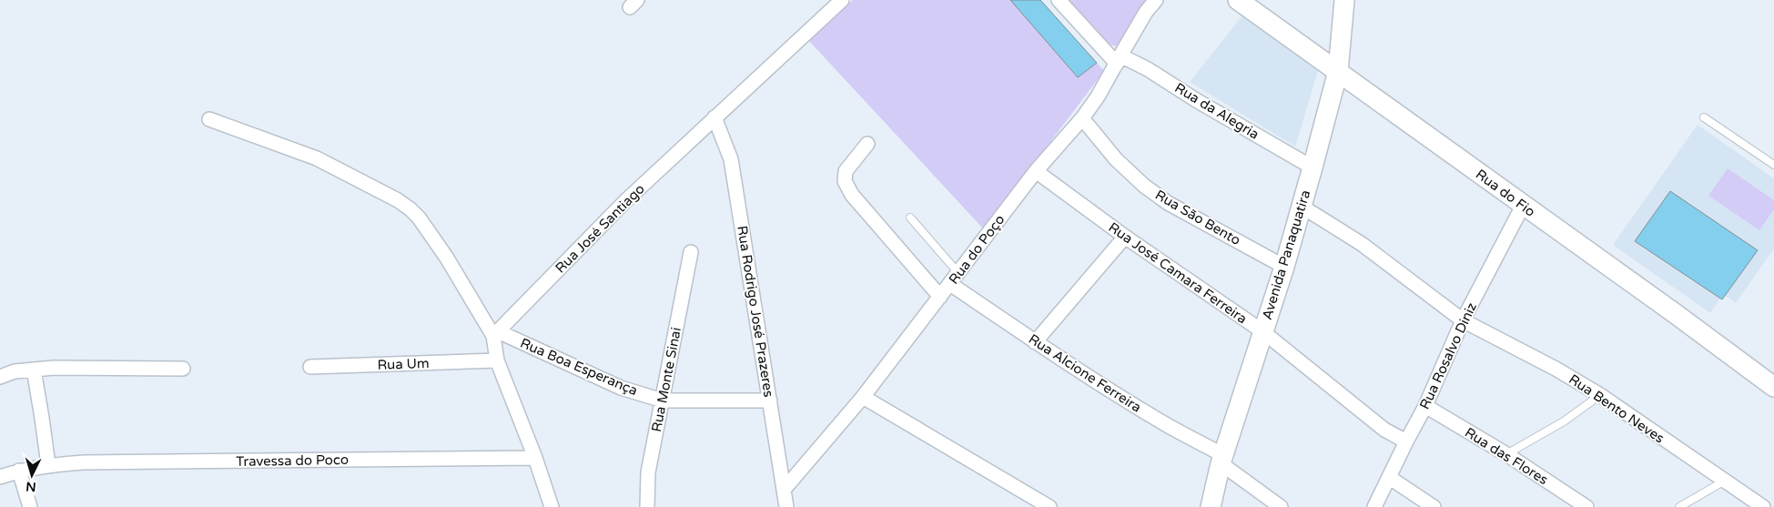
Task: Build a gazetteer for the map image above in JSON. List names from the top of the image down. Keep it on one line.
{"streets":{"street":["Rua da Alegria","Rua do Fio","Rua São Bento","Rua José Santiago","Rua do Poço","Avenida Panaquatira","Rua José Camara Ferreira","Rua Rodrigo José Prazeres","Rua Rosalvo Diniz","Rua Um","Rua Boa Esperança","Rua Alcione Ferreira","Rua Monte Sinai","Rua Bento Neves","Rua das Flores","Travessa do Poco"]},"crossings":[["Rua da Alegria","Rua do Poço"],["Rua da Alegria","Avenida Panaquatira"],["Rua do Fio","Avenida Panaquatira"],["Rua do Fio","Rua Rosalvo Diniz"],["Rua São Bento","Rua do Poço"],["Rua São Bento","Avenida Panaquatira"],["Rua José Santiago","Rua Rodrigo José Prazeres"],["Rua José Santiago","Rua Boa Esperança"],["Rua do Poço","Rua José Camara Ferreira"],["Rua do Poço","Rua Rodrigo José Prazeres"],["Rua do Poço","Rua Alcione Ferreira"],["Avenida Panaquatira","Rua José Camara Ferreira"],["Avenida Panaquatira","Rua Alcione Ferreira"],["Avenida Panaquatira","Rua Bento Neves"],["Rua José Camara Ferreira","Rua Rosalvo Diniz"],["Rua Rodrigo José Prazeres","Rua Boa Esperança"],["Rua Rosalvo Diniz","Rua Bento Neves"],["Rua Rosalvo Diniz","Rua das Flores"],["Rua Boa Esperança","Rua Monte Sinai"]],"north":"bottom"}
